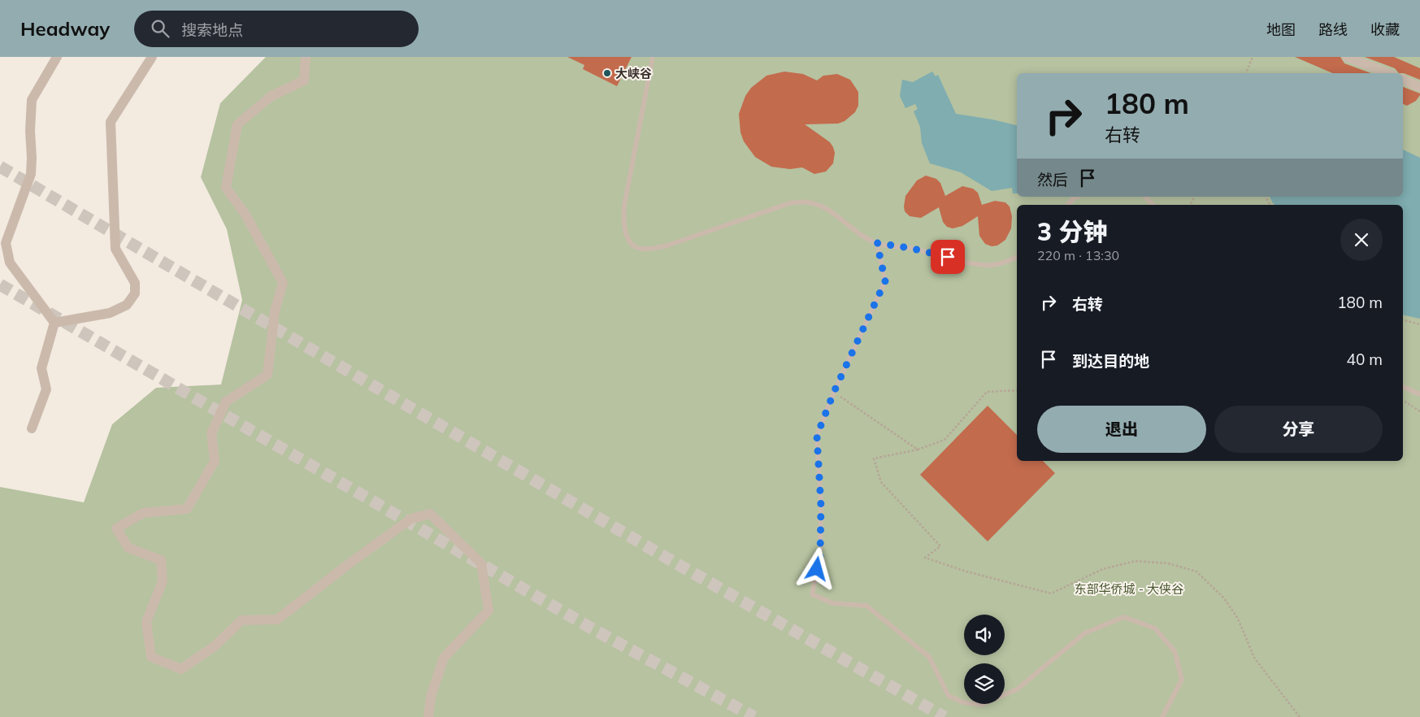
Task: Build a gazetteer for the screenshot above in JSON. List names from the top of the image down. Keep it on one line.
{"parks":["东部华侨城 - 大侠谷"],"places":["大峡谷"],"page":{"header":"Headway","search":"搜索地点","nav":["地图","路线","收藏"],"turn":["180 m","右转"],"then":"然后","heading":["3 分钟","220 m · 13:30"],"list":[{"name":"右转","value":"180 m"},{"name":"到达目的地","value":"40 m"}],"buttons":["退出","分享"]}}
